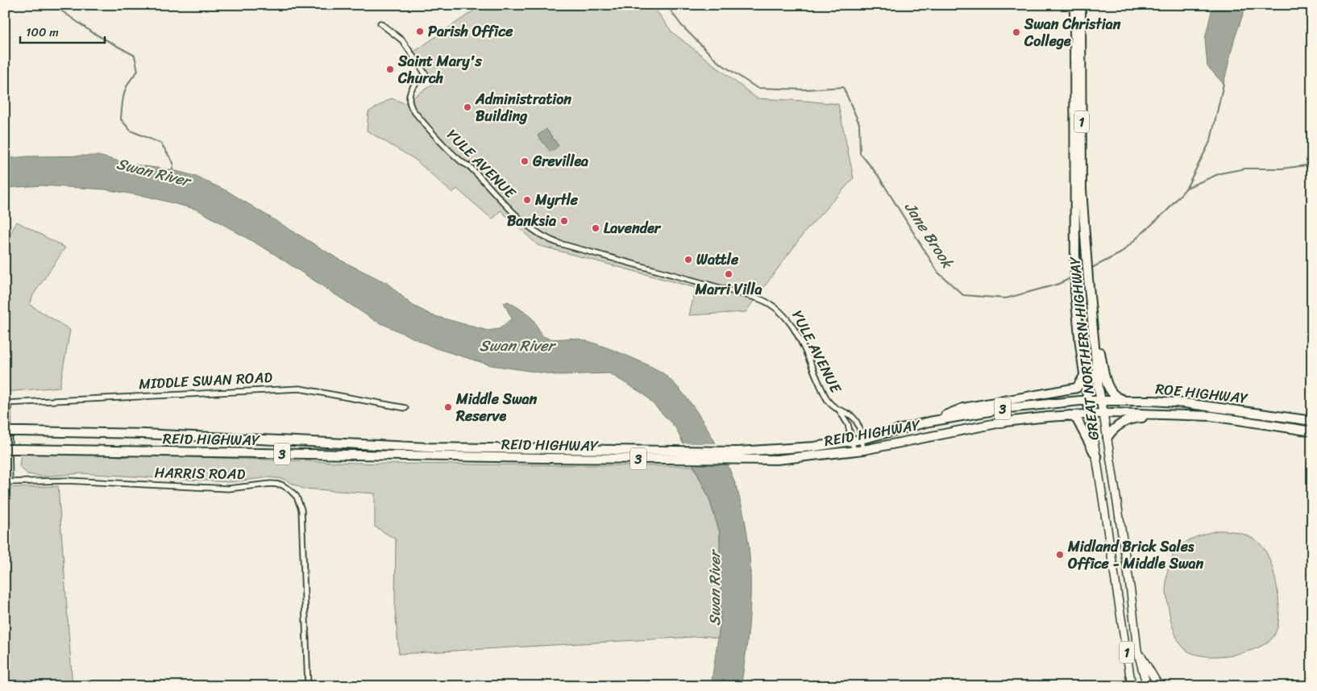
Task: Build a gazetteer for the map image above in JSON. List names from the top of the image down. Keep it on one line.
{"streets":{"highway":["1","GREAT NORTHERN HIGHWAY","ROE HIGHWAY","3","REID HIGHWAY"],"street":["YULE AVENUE","MIDDLE SWAN ROAD","HARRIS ROAD"]},"crossings":[["YULE AVENUE","REID HIGHWAY"],["GREAT NORTHERN HIGHWAY","ROE HIGHWAY"],["GREAT NORTHERN HIGHWAY","REID HIGHWAY"],["ROE HIGHWAY","REID HIGHWAY"]],"water":["Swan River","Jane Brook"],"places":["Parish Office","Swan Christian College","Saint Mary's Church","Administration Building","Grevillea","Myrtle","Banksia","Lavender","Wattle","Marri Villa","Middle Swan Reserve","Midland Brick Sales Office - Middle Swan"],"scale_bar":"100 m"}
